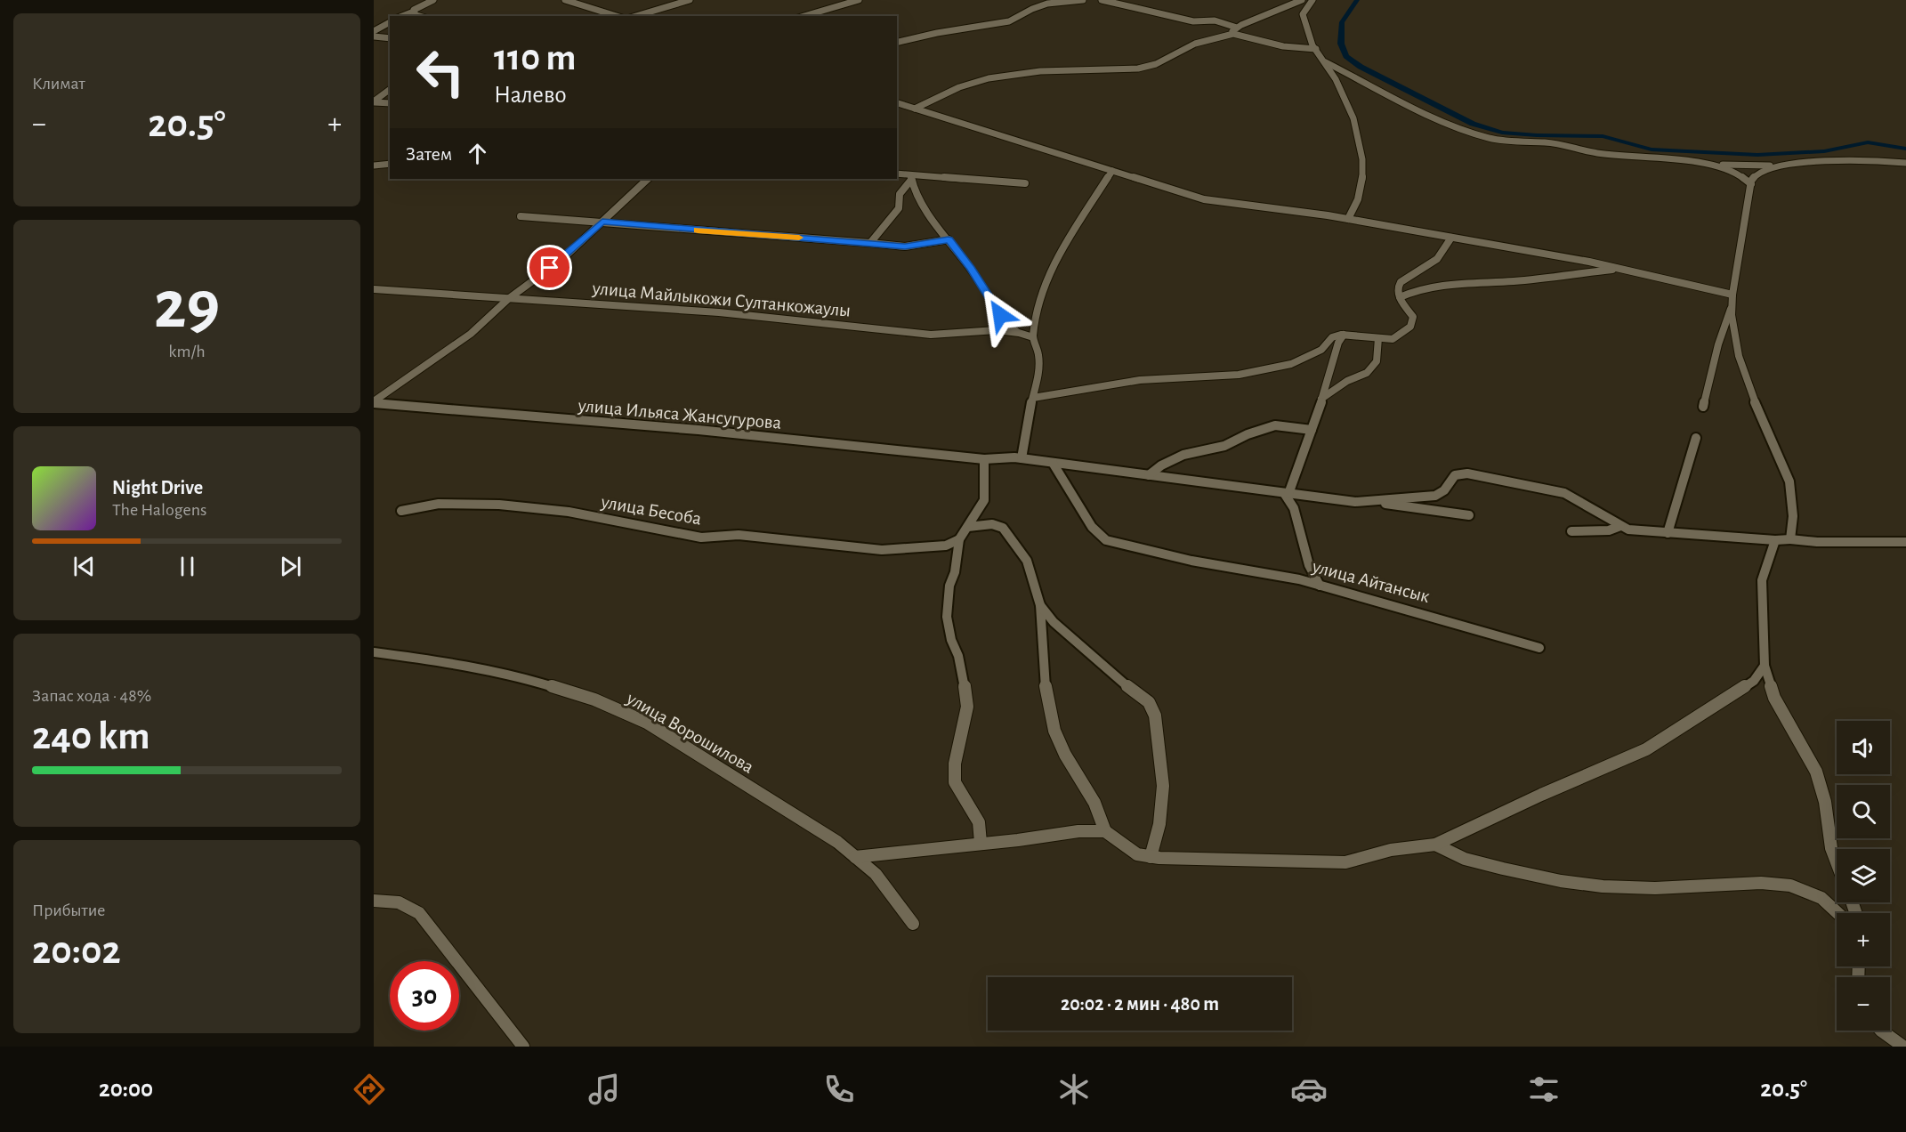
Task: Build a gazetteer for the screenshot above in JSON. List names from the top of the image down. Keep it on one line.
{"streets":{"street":["улица Майлыкожи Султанкожаулы","улица Ильяса Жансугурова","улица Бесоба","улица Айтансык","улица Ворошилова"]},"crossings":[["улица Ильяса Жансугурова","улица Айтансык"]],"page":{"tile":["Климат",["29","km/h"],["Запас хода · 48%","240 km"],["Прибытие","20:02"]],"turn":["110 m","Налево"],"heat":["−","20.5°","+"],"then":"Затем","song":["Night Drive","The Halogens"],"map_buttons":["+","−"],"limit":"30","trip":"20:02 · 2 мин · 480 m","tabs":["20:00","20.5°"]}}
